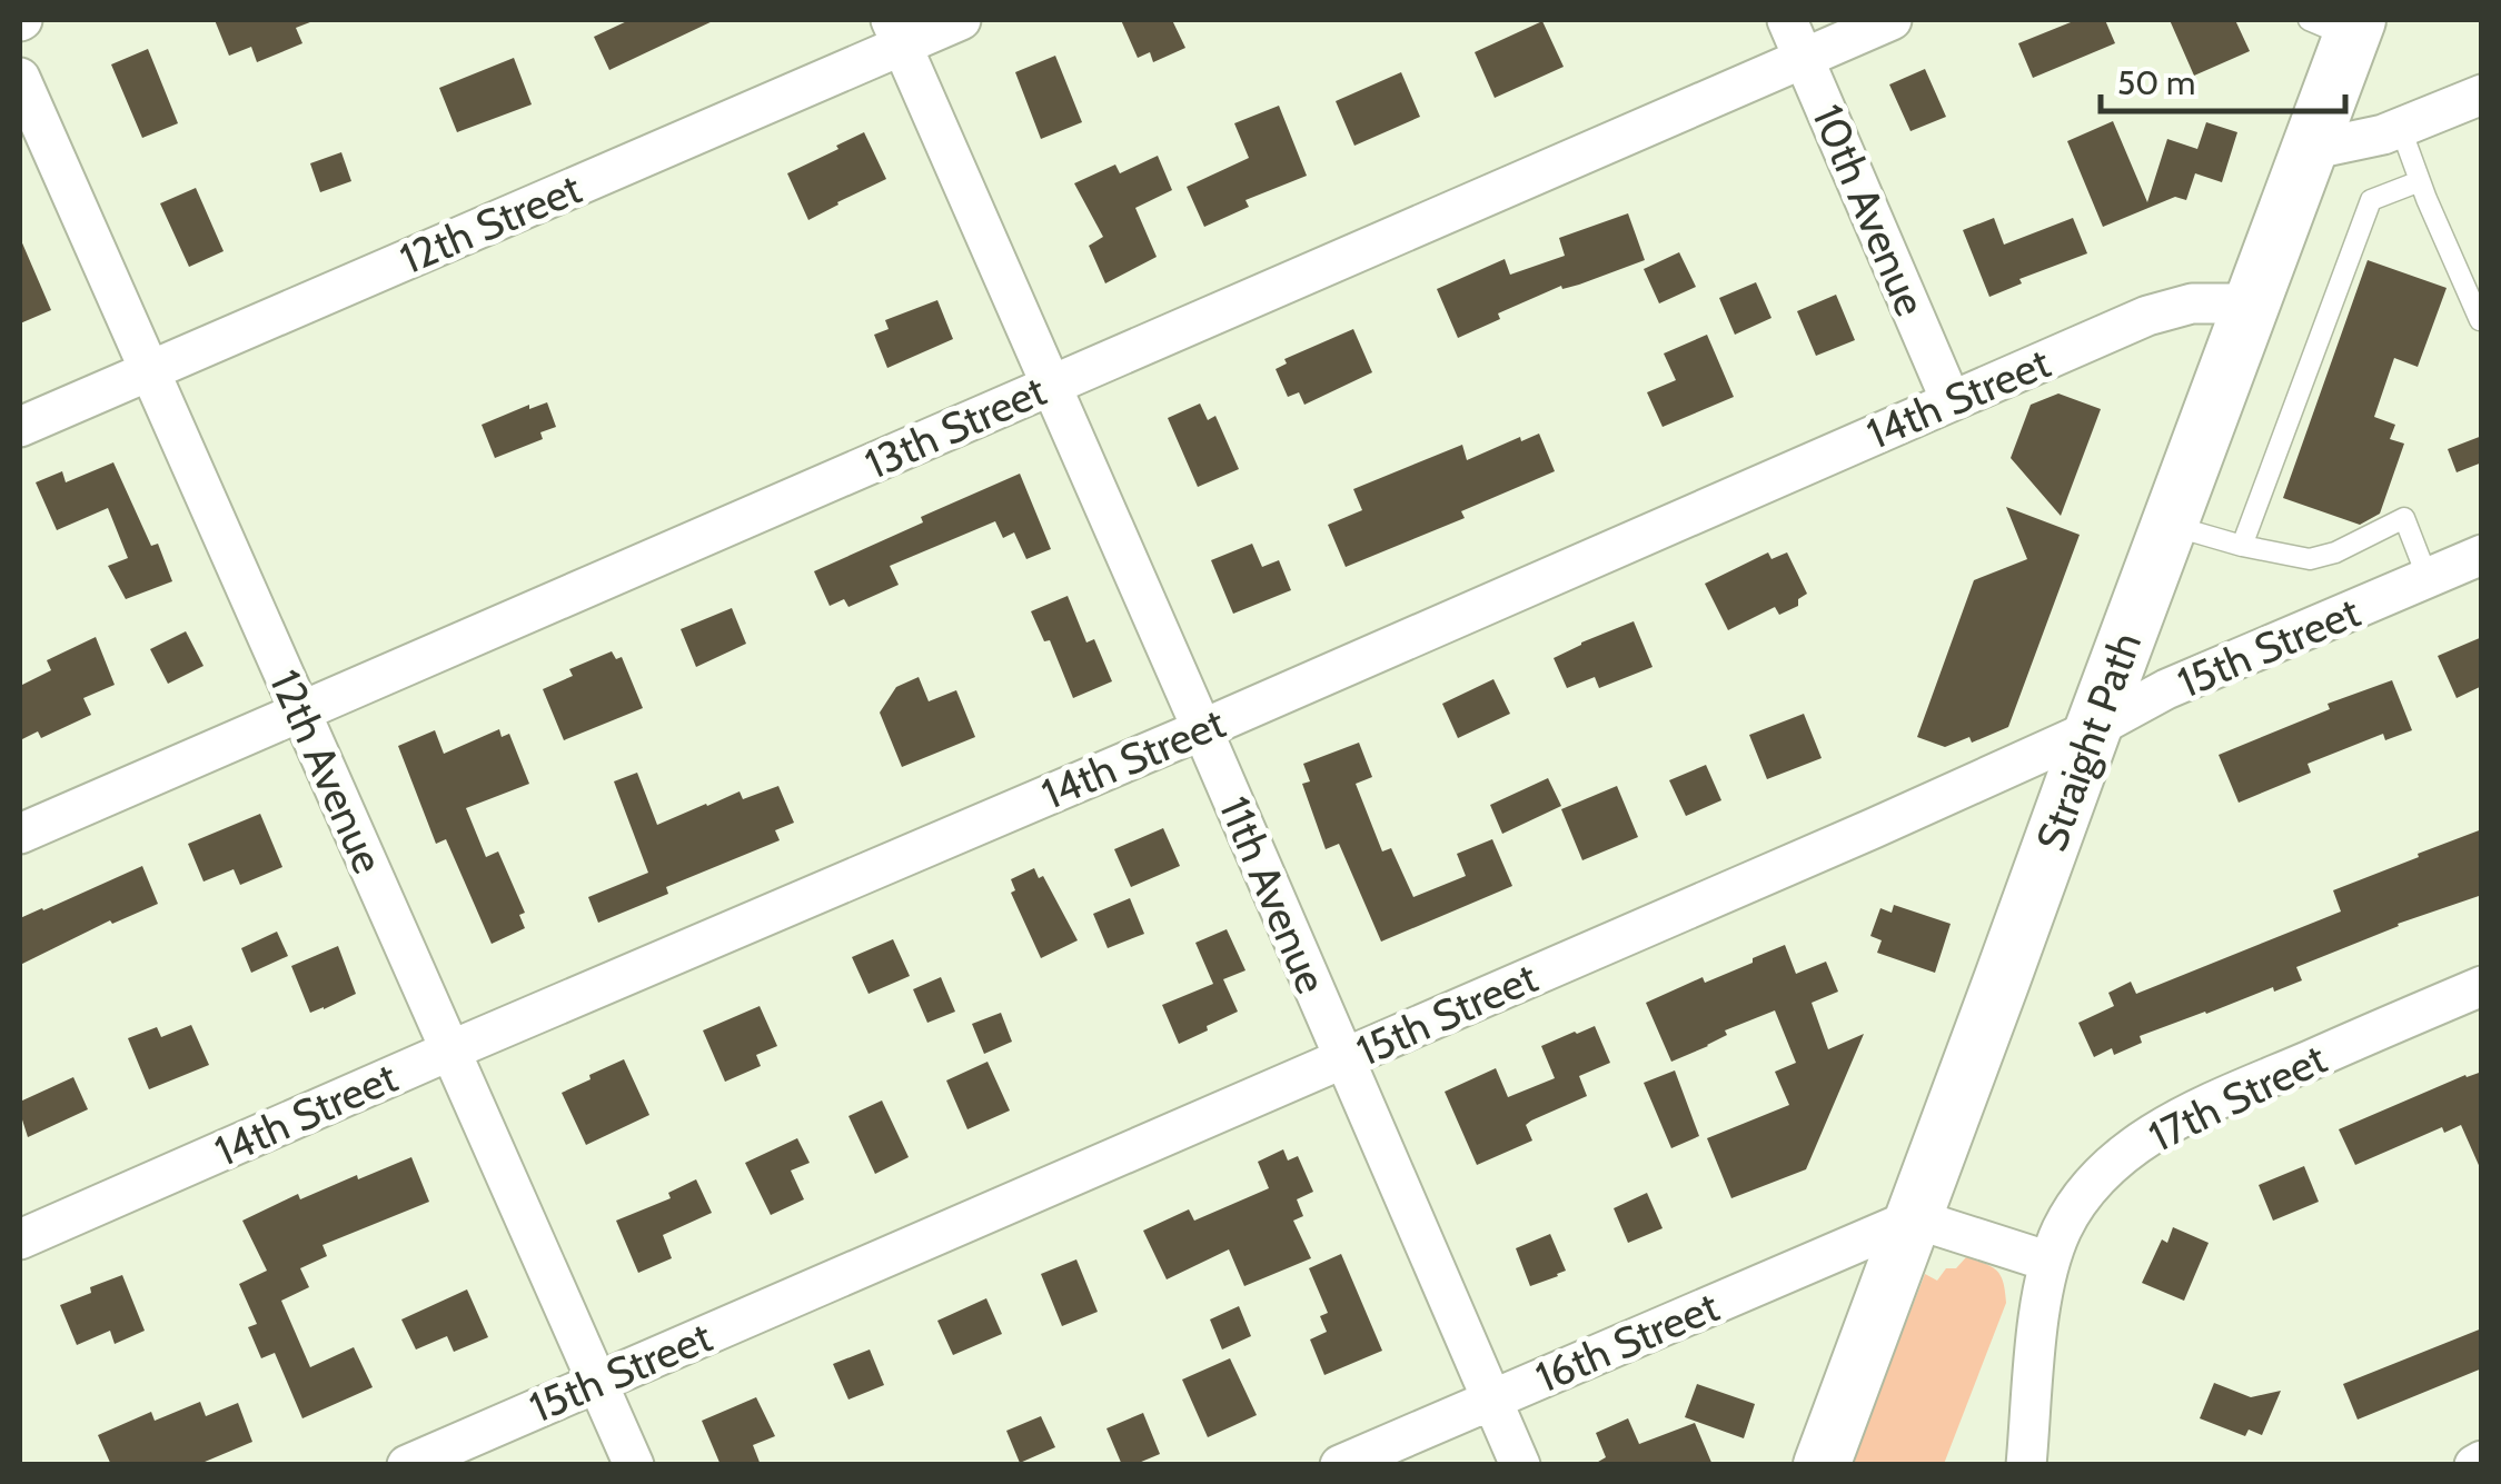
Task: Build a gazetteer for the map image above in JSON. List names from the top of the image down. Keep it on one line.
{"streets":{"main road":["Straight Path"],"street":["10th Avenue","12th Street","14th Street","13th Street","15th Street","12th Avenue","11th Avenue","17th Street","16th Street"]},"crossings":[["10th Avenue","14th Street"],["10th Avenue","13th Street"],["12th Street","12th Avenue"],["12th Street","11th Avenue"],["14th Street","Straight Path"],["14th Street","12th Avenue"],["14th Street","11th Avenue"],["13th Street","12th Avenue"],["13th Street","11th Avenue"],["15th Street","Straight Path"],["15th Street","12th Avenue"],["15th Street","11th Avenue"],["Straight Path","16th Street"],["11th Avenue","16th Street"]],"scale_bar":"50 m"}
